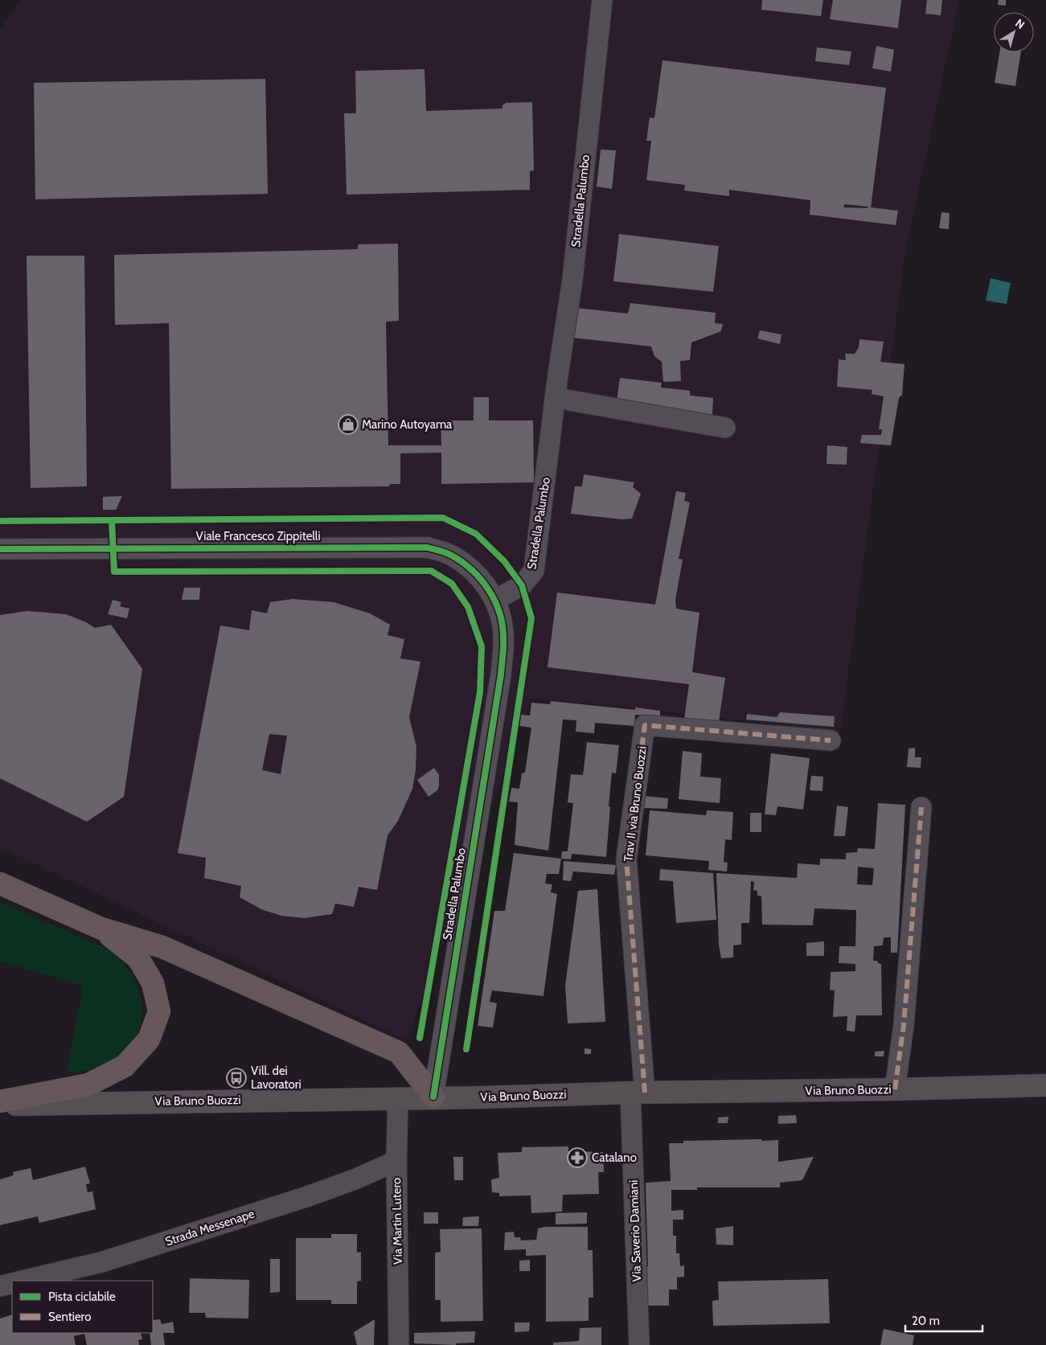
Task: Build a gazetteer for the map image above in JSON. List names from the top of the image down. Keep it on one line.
{"streets":{"main road":["Via Bruno Buozzi"],"street":["Stradella Palumbo","Viale Francesco Zippitelli","Trav II via Bruno Buozzi","Via Martin Lutero","Strada Messenape","Via Saverio Damiani"]},"crossings":[["Stradella Palumbo","Viale Francesco Zippitelli"],["Stradella Palumbo","Via Bruno Buozzi"],["Trav II via Bruno Buozzi","Via Bruno Buozzi"],["Trav II via Bruno Buozzi","Via Saverio Damiani"],["Via Bruno Buozzi","Via Martin Lutero"],["Via Bruno Buozzi","Via Saverio Damiani"],["Via Martin Lutero","Strada Messenape"]],"places":{"shop":["Marino Autoyama"],"bus stop":["Vill. dei Lavoratori"],"pharmacy":["Catalano"]},"legend":["Pista ciclabile","Sentiero"],"scale_bar":"20 m","north":"top right"}
